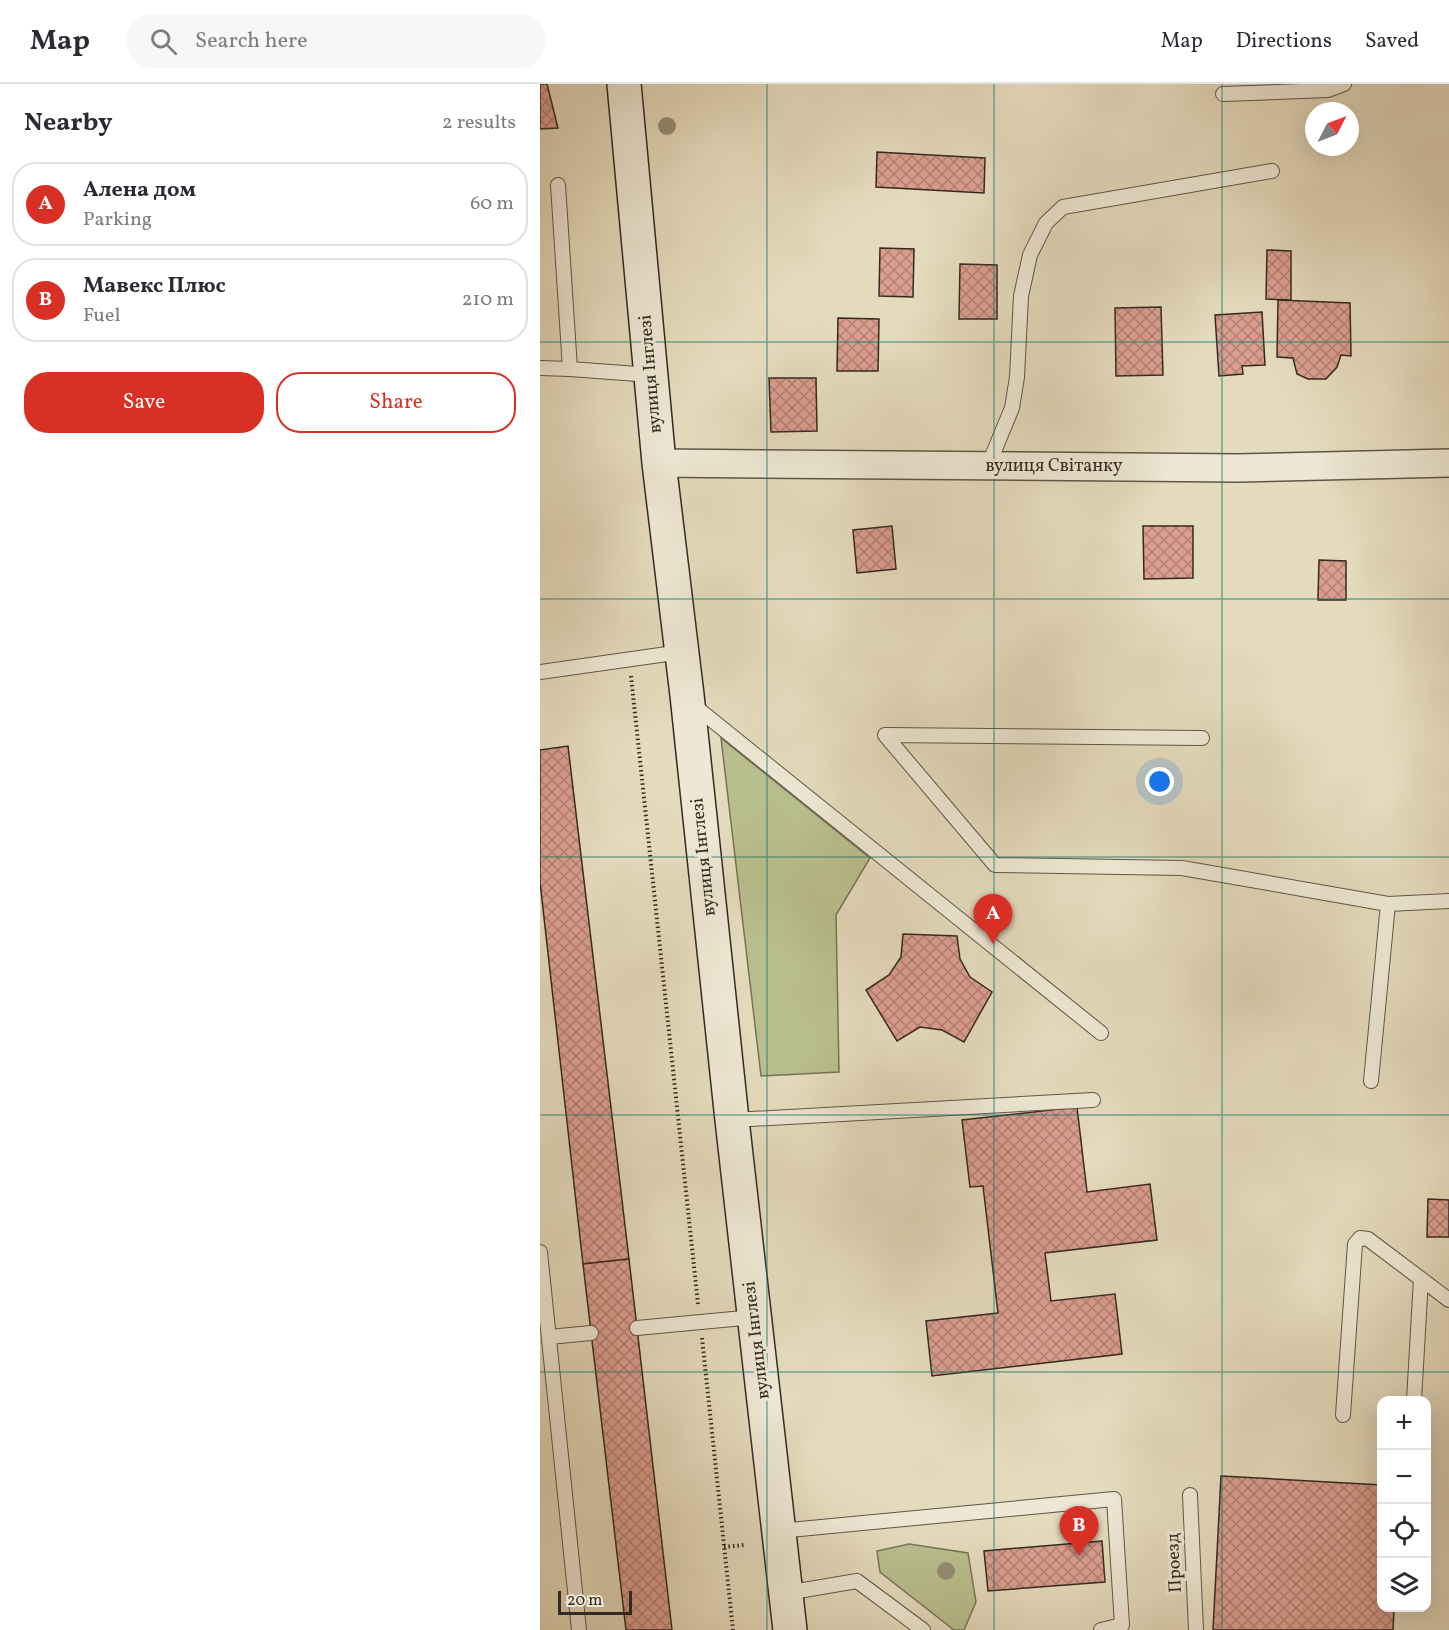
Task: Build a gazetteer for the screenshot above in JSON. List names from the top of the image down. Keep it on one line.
{"streets":{"main road":["вулиця Інглезі"],"street":["вулиця Світанку"],"lane":["Проезд"]},"crossings":[["вулиця Інглезі","вулиця Світанку"]],"scale_bar":"20 m","north":"top right","page":{"header":"Map","search":"Search here","nav":["Map","Directions","Saved"],"heading":["Nearby","2 results"],"list":[{"mark":"A","name":"Алена дом","note":"Parking","value":"60 m"},{"mark":"B","name":"Мавекс Плюс","note":"Fuel","value":"210 m"}],"buttons":["Save","Share"],"pins":["A","B"],"map_buttons":["+","−"],"scale":"20 m"}}
